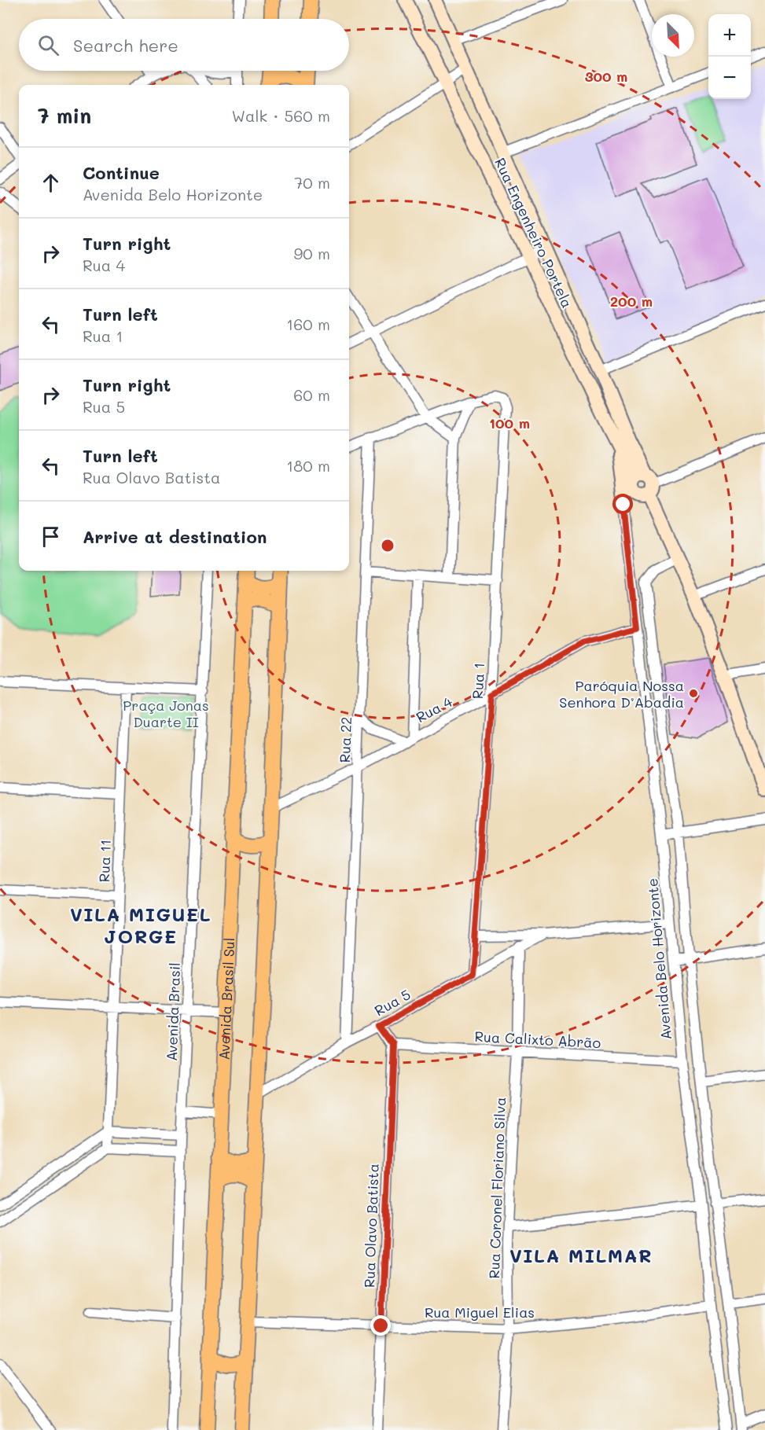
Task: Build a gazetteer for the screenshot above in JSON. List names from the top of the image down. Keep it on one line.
{"streets":{"main road":["Avenida Brasil Sul"],"street":["Rua Engenheiro Portela","Rua 1","Rua 4","Rua 22","Rua 11","Avenida Belo Horizonte","Rua 5","Avenida Brasil","Rua Calixto Abrão","Rua Coronel Floriano Silva","Rua Olavo Batista","Rua Miguel Elias"]},"crossings":[["Rua Engenheiro Portela","Avenida Belo Horizonte"],["Rua 1","Rua 4"],["Rua 1","Rua 5"],["Rua 4","Rua 22"],["Rua 4","Avenida Belo Horizonte"],["Rua 22","Rua 5"],["Avenida Belo Horizonte","Rua 5"],["Avenida Belo Horizonte","Rua Calixto Abrão"],["Avenida Belo Horizonte","Rua Miguel Elias"],["Rua 5","Rua Coronel Floriano Silva"],["Rua Calixto Abrão","Rua Coronel Floriano Silva"],["Rua Calixto Abrão","Rua Olavo Batista"],["Rua Coronel Floriano Silva","Rua Miguel Elias"],["Rua Olavo Batista","Rua Miguel Elias"]],"districts":["VILA MIGUEL JORGE","VILA MILMAR"],"parks":["Praça Jonas Duarte II"],"places":["Paróquia Nossa Senhora D’Abadia"],"north":"bottom right","page":{"map_buttons":["+","−"],"search":"Search here","heading":["7 min","Walk · 560 m"],"list":[["Continue","Avenida Belo Horizonte","70 m"],["Turn right","Rua 4","90 m"],["Turn left","Rua 1","160 m"],["Turn right","Rua 5","60 m"],["Turn left","Rua Olavo Batista","180 m"],"Arrive at destination"]},"rings":["300 m","200 m","100 m"]}
